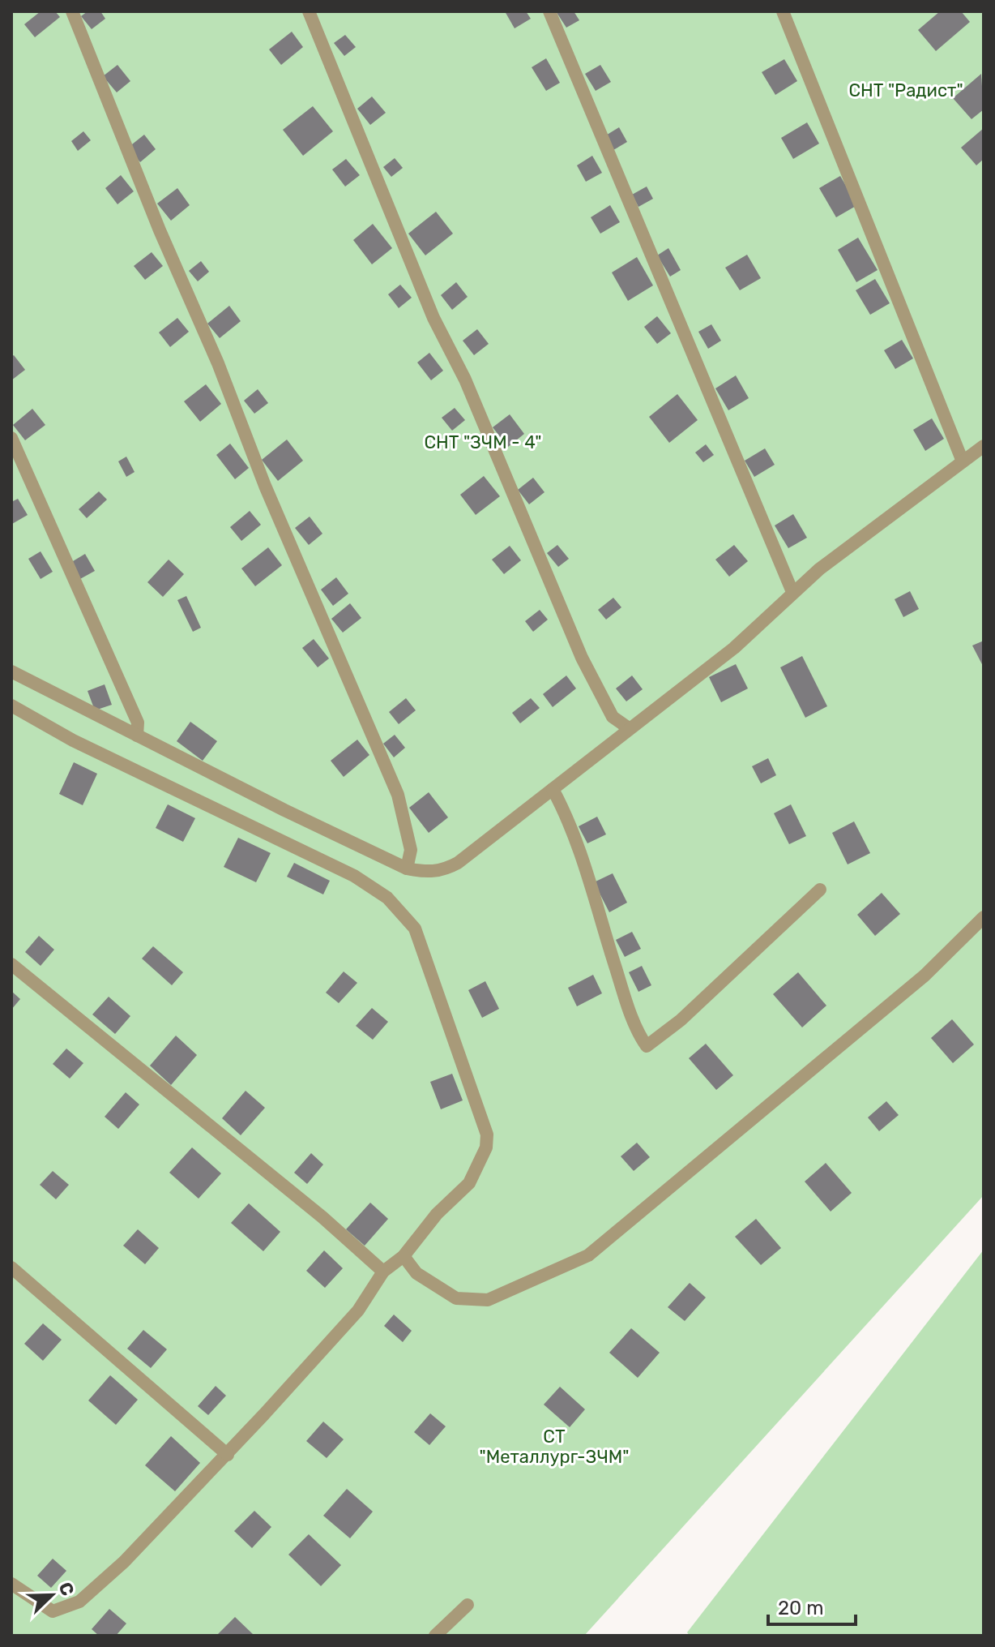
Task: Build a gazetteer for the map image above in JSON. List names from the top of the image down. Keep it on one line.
{"parks":["СНТ \"Радист\"","СНТ \"ЗЧМ - 4\"","СТ \"Металлург-ЗЧМ\""],"scale_bar":"20 m","north":"top right"}
